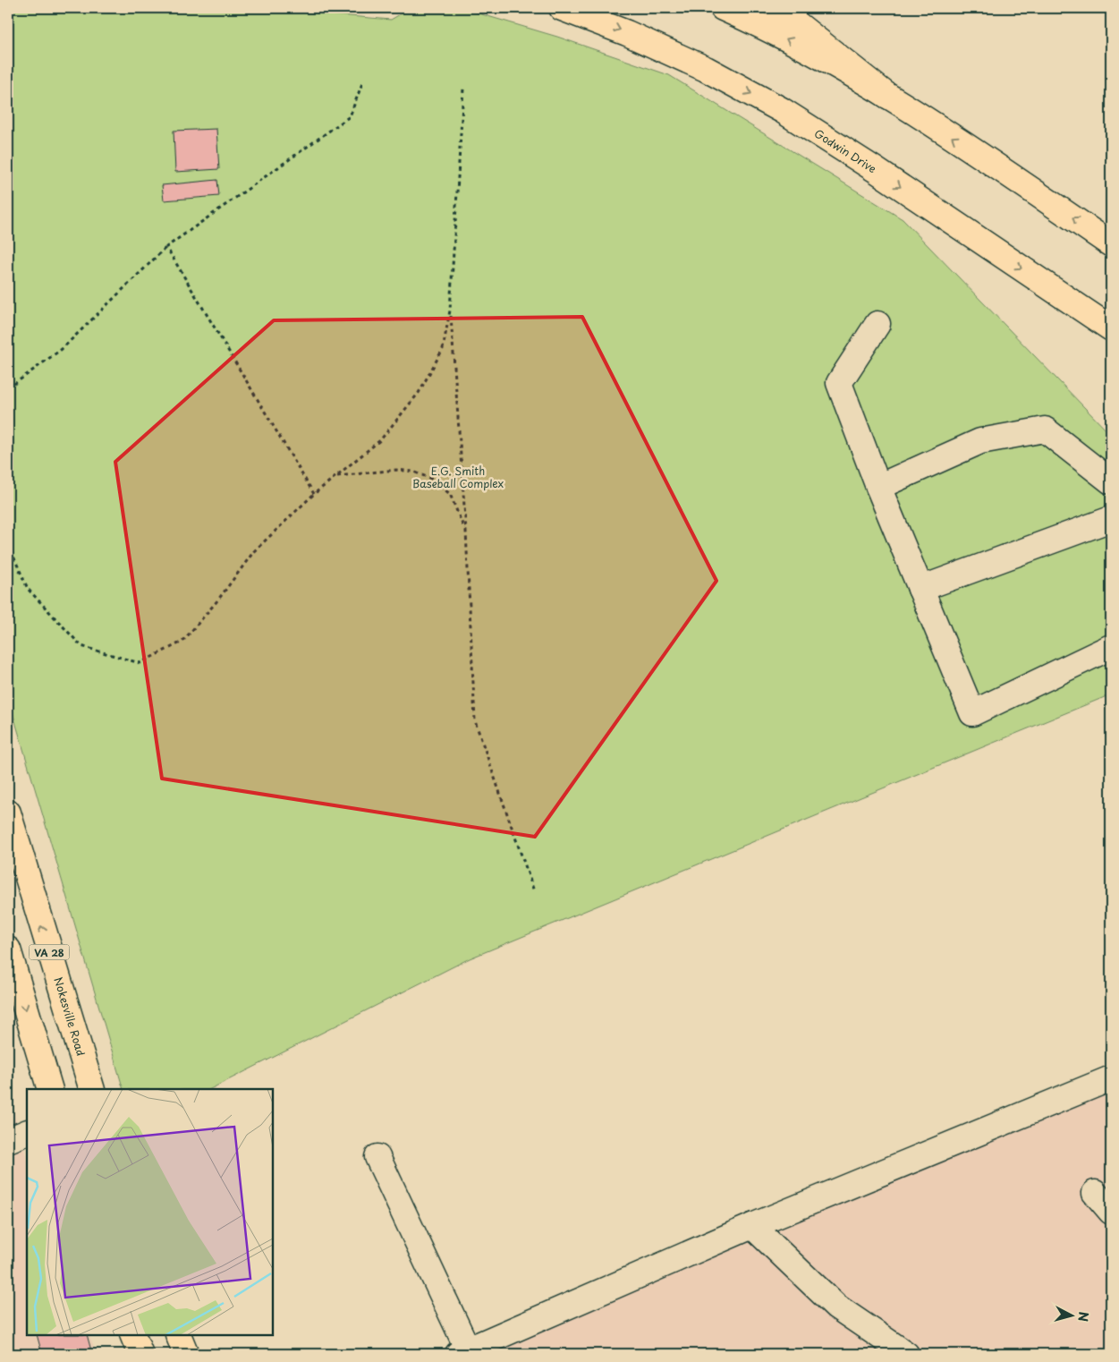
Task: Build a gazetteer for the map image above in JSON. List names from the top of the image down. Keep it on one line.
{"streets":{"main road":["Godwin Drive","VA 28","Nokesville Road"]},"parks":["E.G. Smith Baseball Complex"],"north":"right"}
